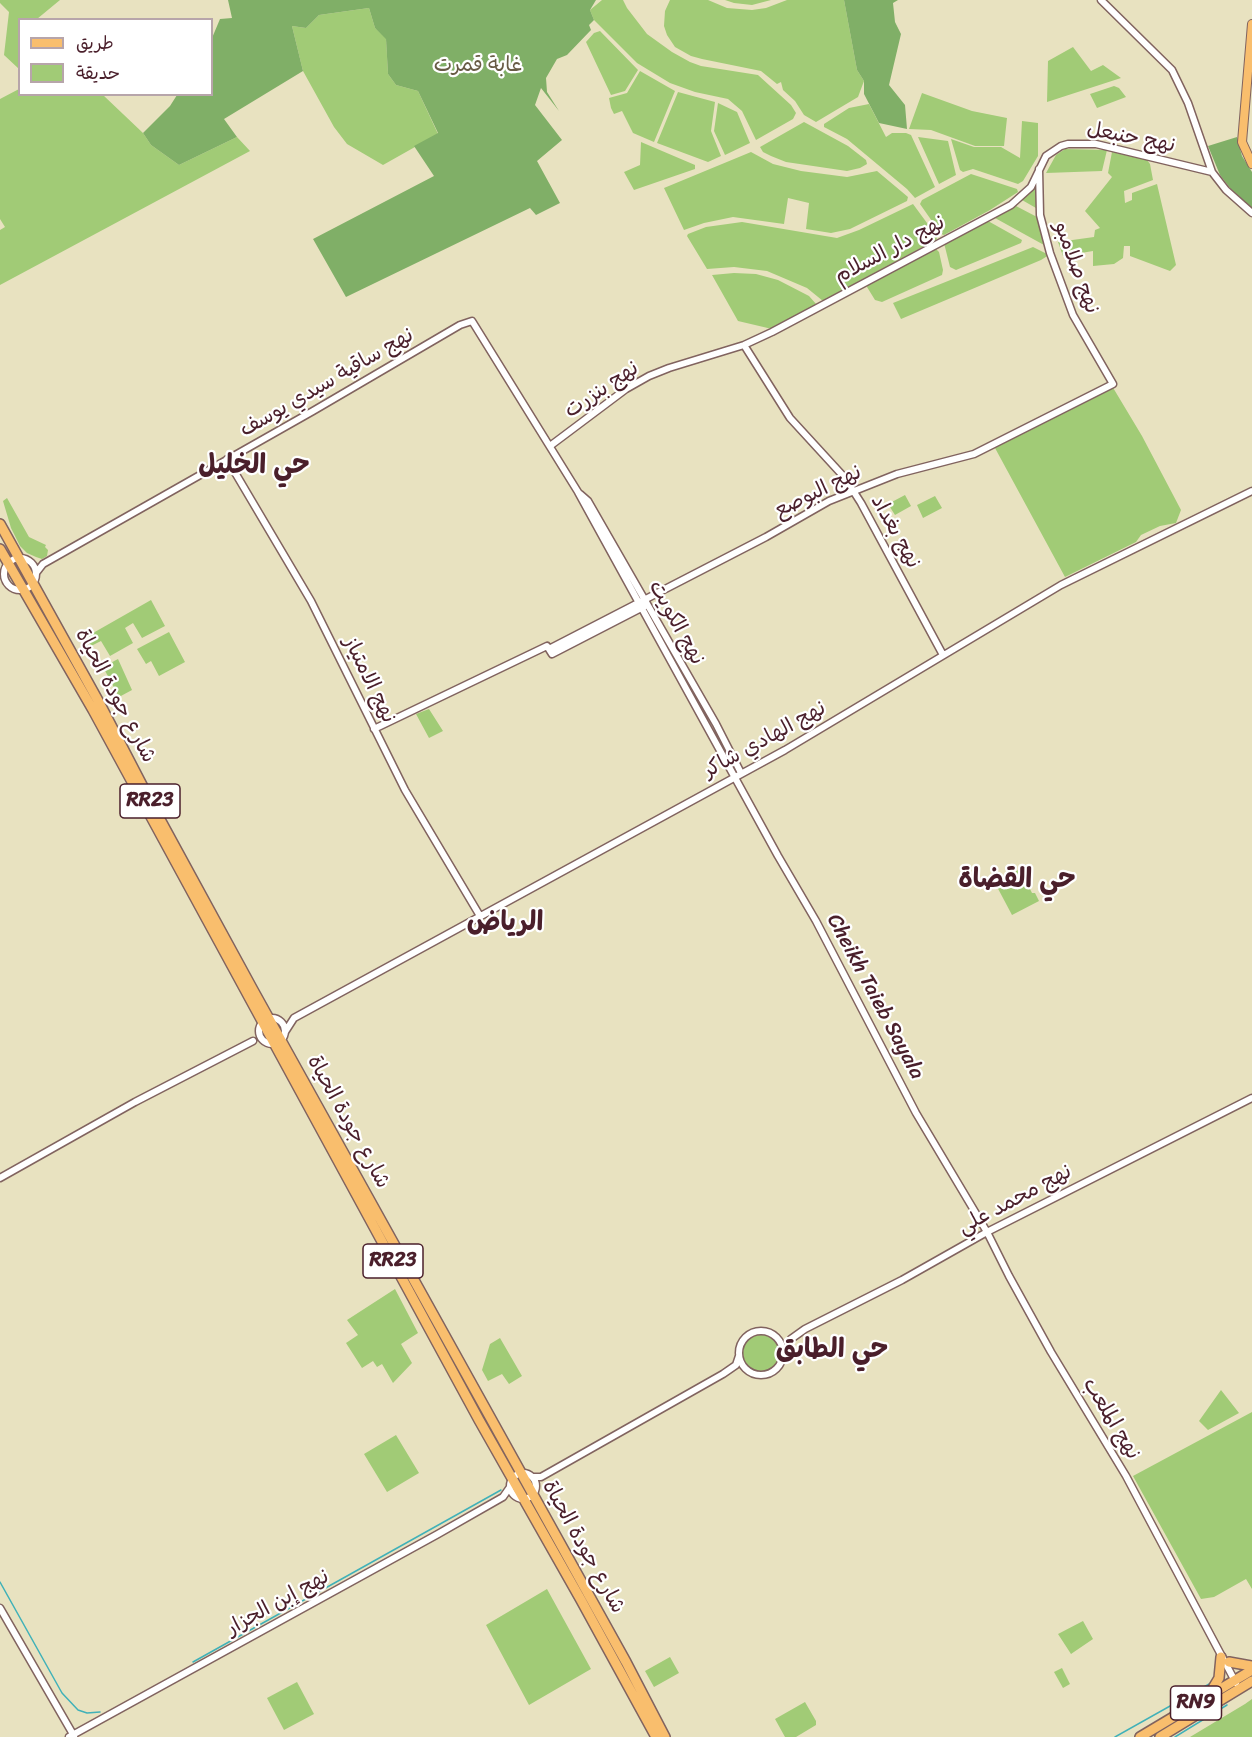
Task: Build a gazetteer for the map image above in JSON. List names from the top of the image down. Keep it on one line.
{"streets":{"highway":["شارع جودة الحياة","RR23","RN9"],"street":["نهج حنبعل","نهج دار السلام","نهج صلامبو","نهج ساقية سيدي يوسف","نهج بنزرت","نهج البوصع","نهج بغداد","نهج الكويت","نهج الامتياز","نهج الهادي شاكر","Cheikh Taieb Sayala","نهج محمد علي","نهج الملعب","نهج إبن الجزار"]},"crossings":[["نهج حنبعل","نهج دار السلام"],["نهج حنبعل","نهج صلامبو"],["نهج دار السلام","نهج صلامبو"],["نهج دار السلام","نهج بنزرت"],["نهج دار السلام","نهج بغداد"],["نهج صلامبو","نهج البوصع"],["نهج ساقية سيدي يوسف","نهج الكويت"],["نهج ساقية سيدي يوسف","نهج الامتياز"],["نهج بنزرت","نهج بغداد"],["نهج بنزرت","نهج الكويت"],["نهج البوصع","نهج بغداد"],["نهج البوصع","نهج الكويت"],["نهج البوصع","نهج الامتياز"],["نهج بغداد","نهج الهادي شاكر"],["نهج الكويت","نهج الهادي شاكر"],["نهج الكويت","Cheikh Taieb Sayala"],["نهج الامتياز","نهج الهادي شاكر"],["نهج الهادي شاكر","Cheikh Taieb Sayala"],["Cheikh Taieb Sayala","نهج محمد علي"],["Cheikh Taieb Sayala","نهج الملعب"],["نهج محمد علي","نهج الملعب"],["نهج الملعب","RN9"]],"districts":["حي الخليل","حي القضاة","الرياض","حي الطابق"],"parks":["غابة قمرت"],"legend":["طريق","حديقة"]}
